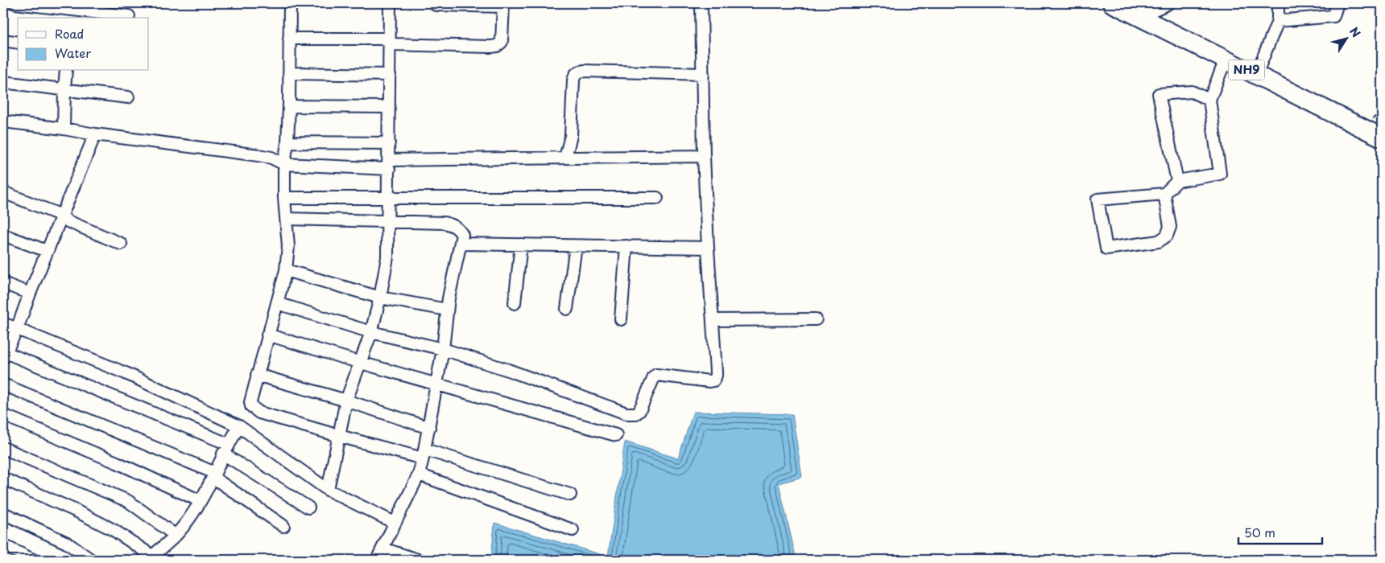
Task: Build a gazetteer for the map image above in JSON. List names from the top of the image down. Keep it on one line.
{"streets":{"highway":["NH9"]},"legend":["Road","Water"],"scale_bar":"50 m","north":"top right"}
